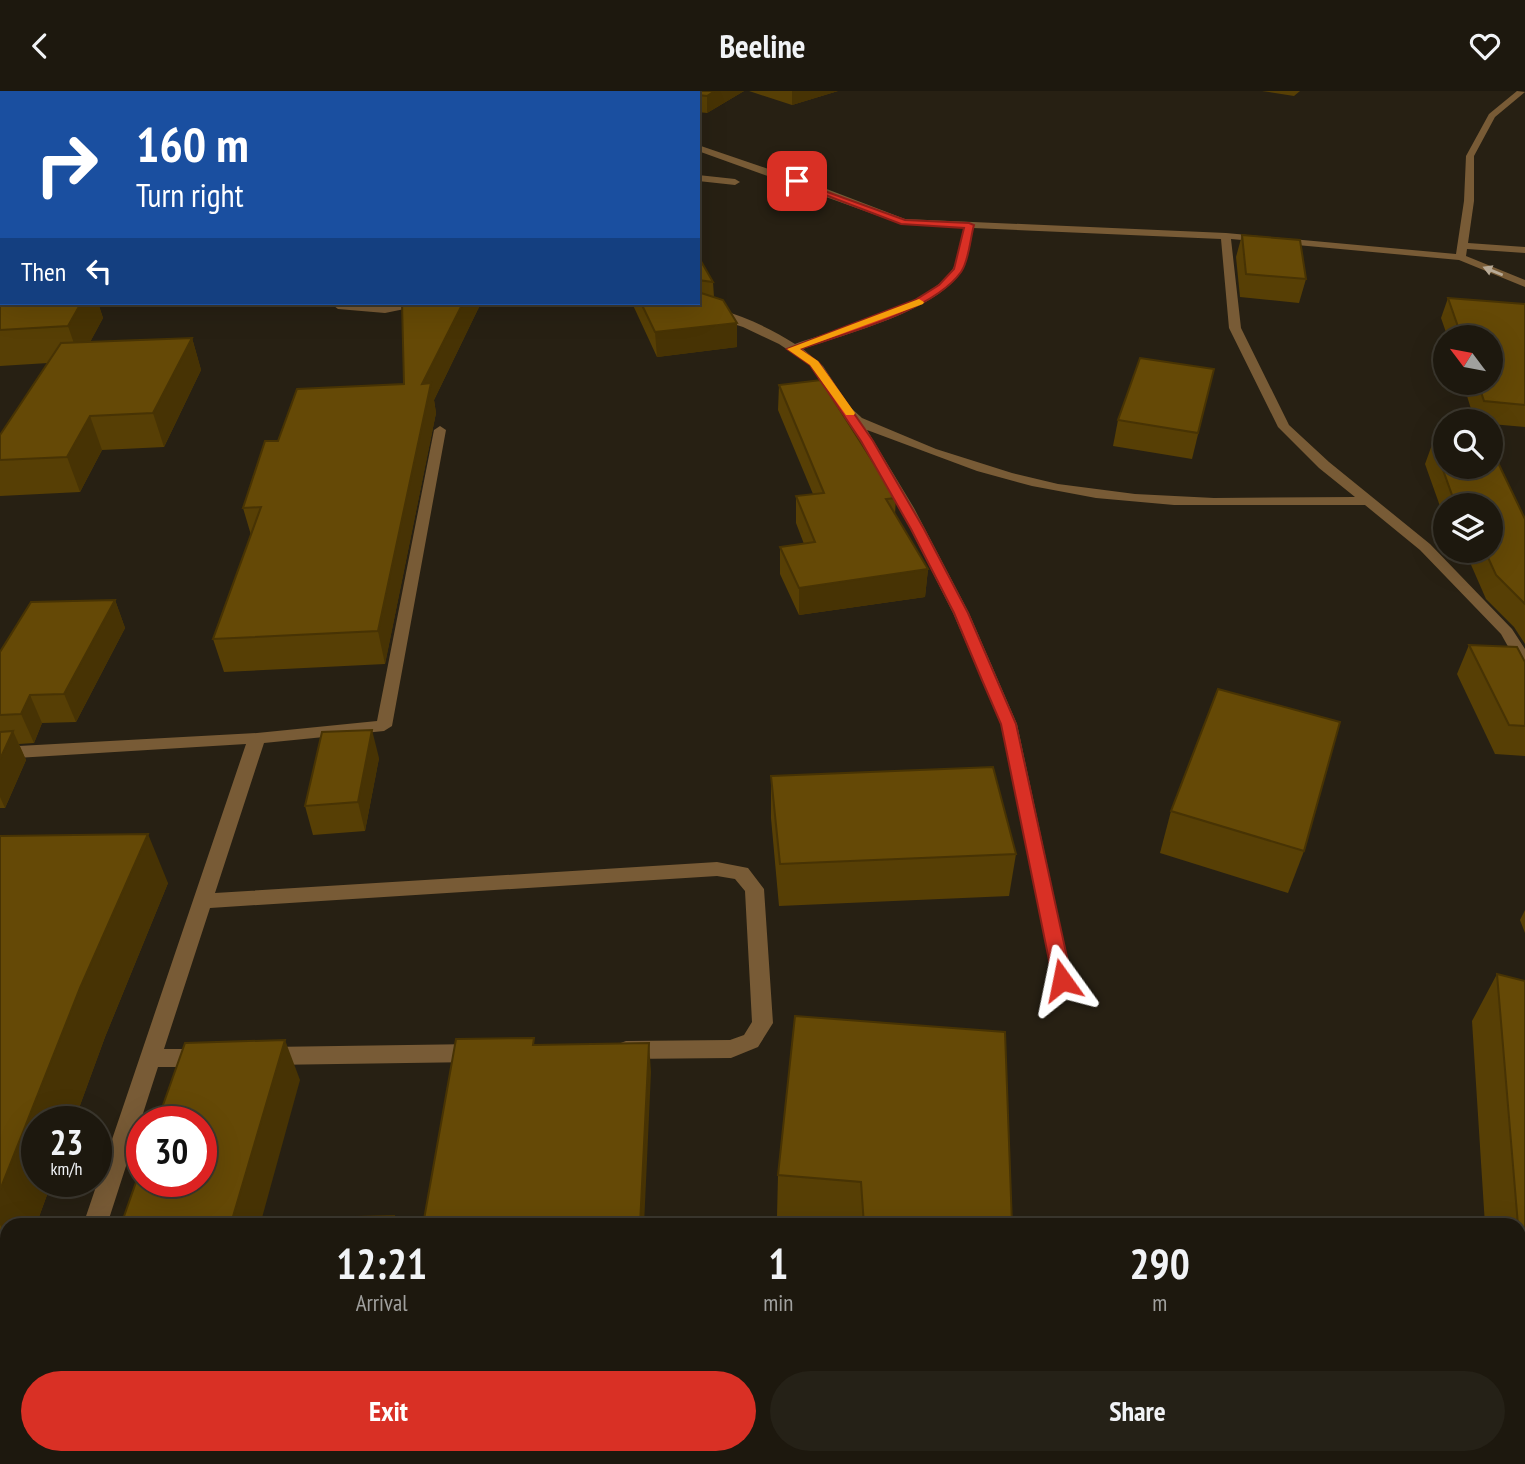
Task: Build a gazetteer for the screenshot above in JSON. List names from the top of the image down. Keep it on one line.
{"north":"top left","page":{"header":"Beeline","turn":["160 m","Turn right"],"then":"Then","speed":"23 km/h","limit":"30","eta":["12:21","Arrival","1","min","290","m"],"buttons":["Exit","Share"]}}
